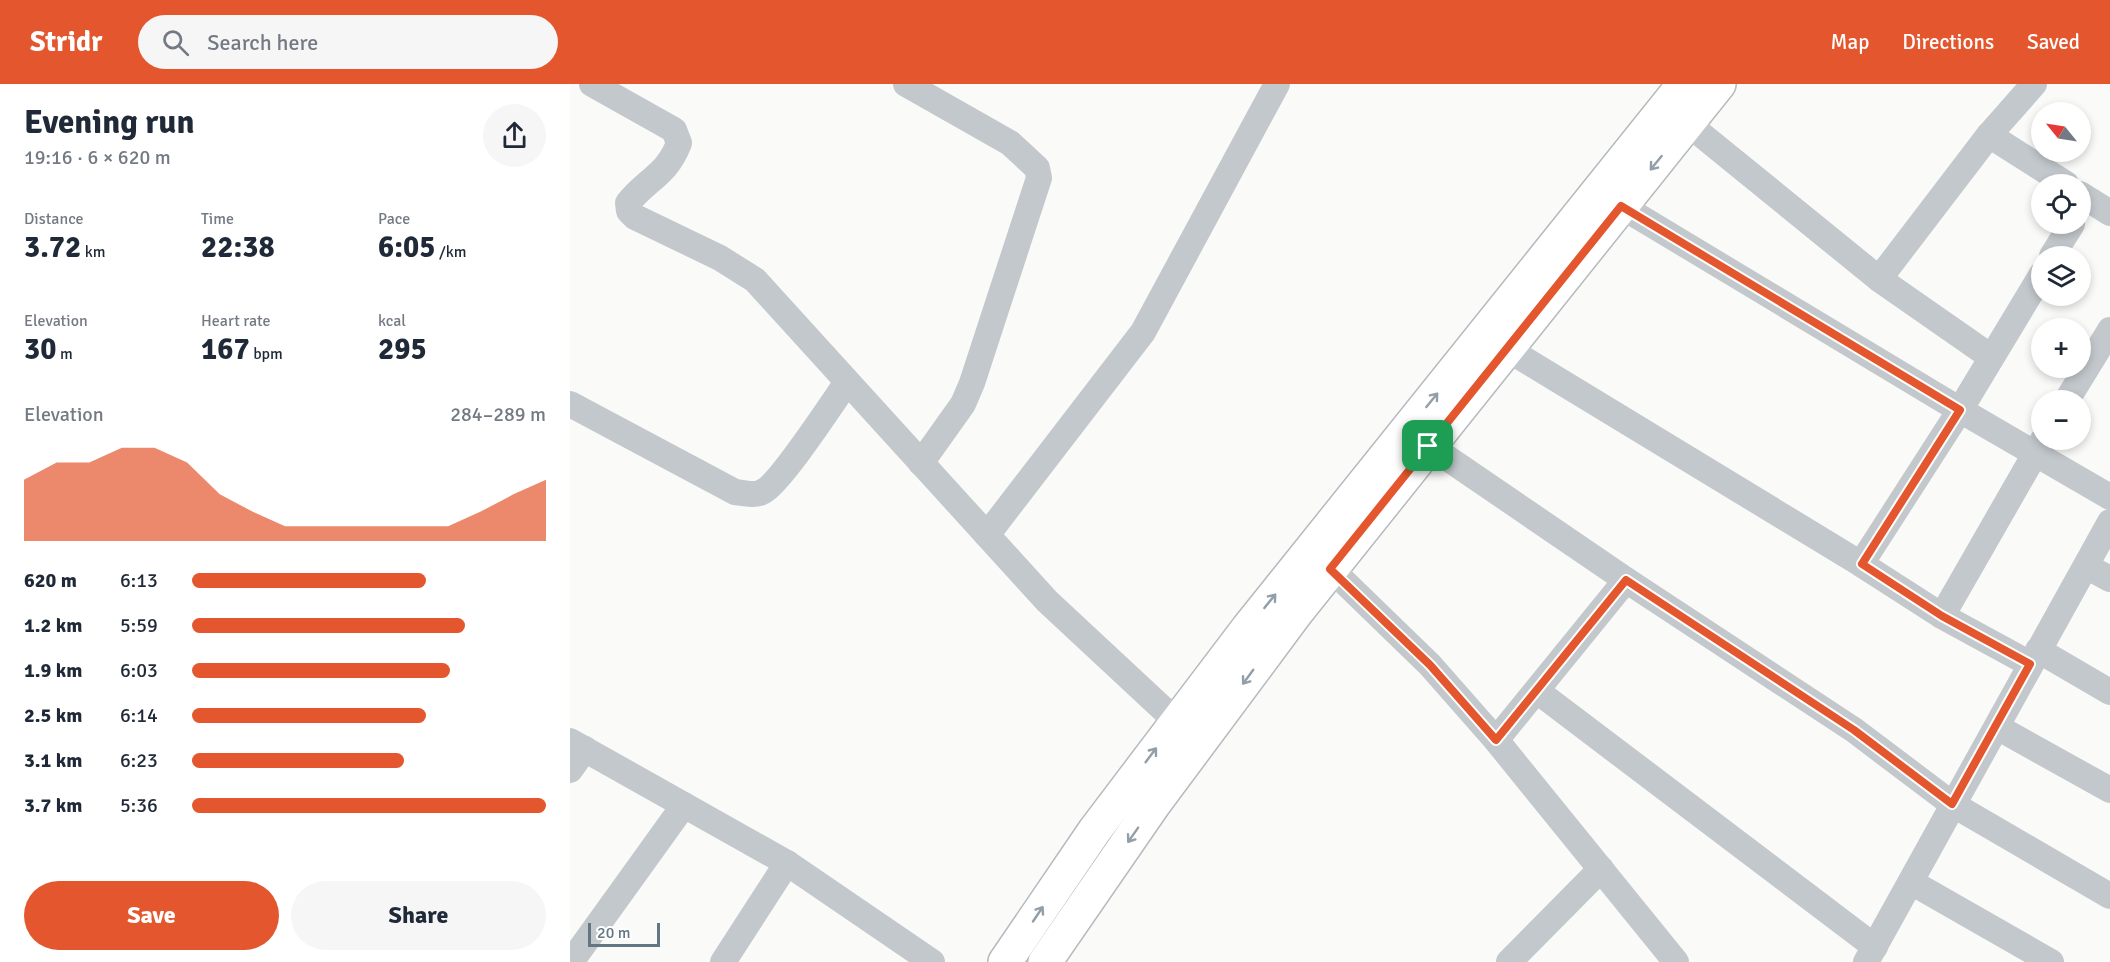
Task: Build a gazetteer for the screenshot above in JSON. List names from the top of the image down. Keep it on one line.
{"scale_bar":"20 m","north":"top left","page":{"header":"Stridr","search":"Search here","nav":["Map","Directions","Saved"],"heading":["Evening run","19:16 · 6 × 620 m"],"map_buttons":["+","−"],"stats":[["Distance","3.72 km"],["Time","22:38"],["Pace","6:05 /km"],["Elevation","30 m"],["Heart rate","167 bpm"],["kcal","295"]],"chart":["Elevation","284–289 m"],"list":[{"name":"620 m","note":"6:13"},{"name":"1.2 km","note":"5:59"},{"name":"1.9 km","note":"6:03"},{"name":"2.5 km","note":"6:14"},{"name":"3.1 km","note":"6:23"},{"name":"3.7 km","note":"5:36"}],"buttons":["Save","Share"],"scale":"20 m"}}
